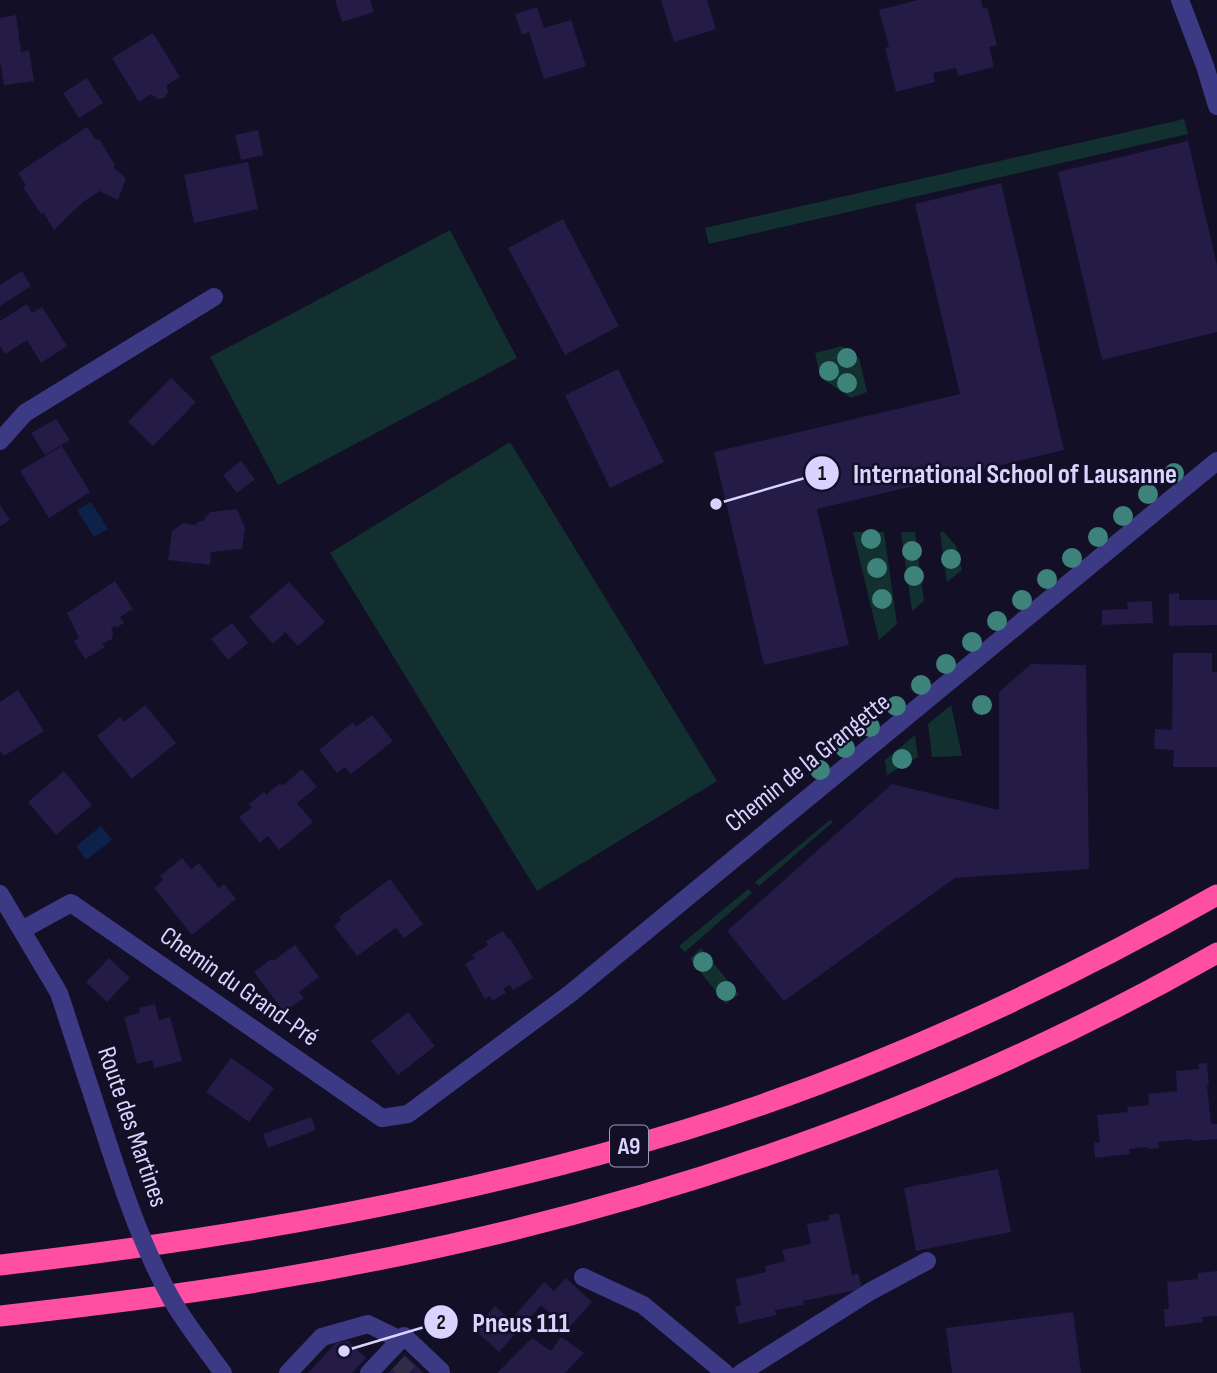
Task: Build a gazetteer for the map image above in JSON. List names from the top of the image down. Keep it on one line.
{"streets":{"highway":["A9"],"street":["Chemin de la Grangette","Chemin du Grand-Pré","Route des Martines"]},"crossings":[["Chemin de la Grangette","Chemin du Grand-Pré"],["Chemin du Grand-Pré","Route des Martines"]],"places":["International School of Lausanne","Pneus 111"]}
